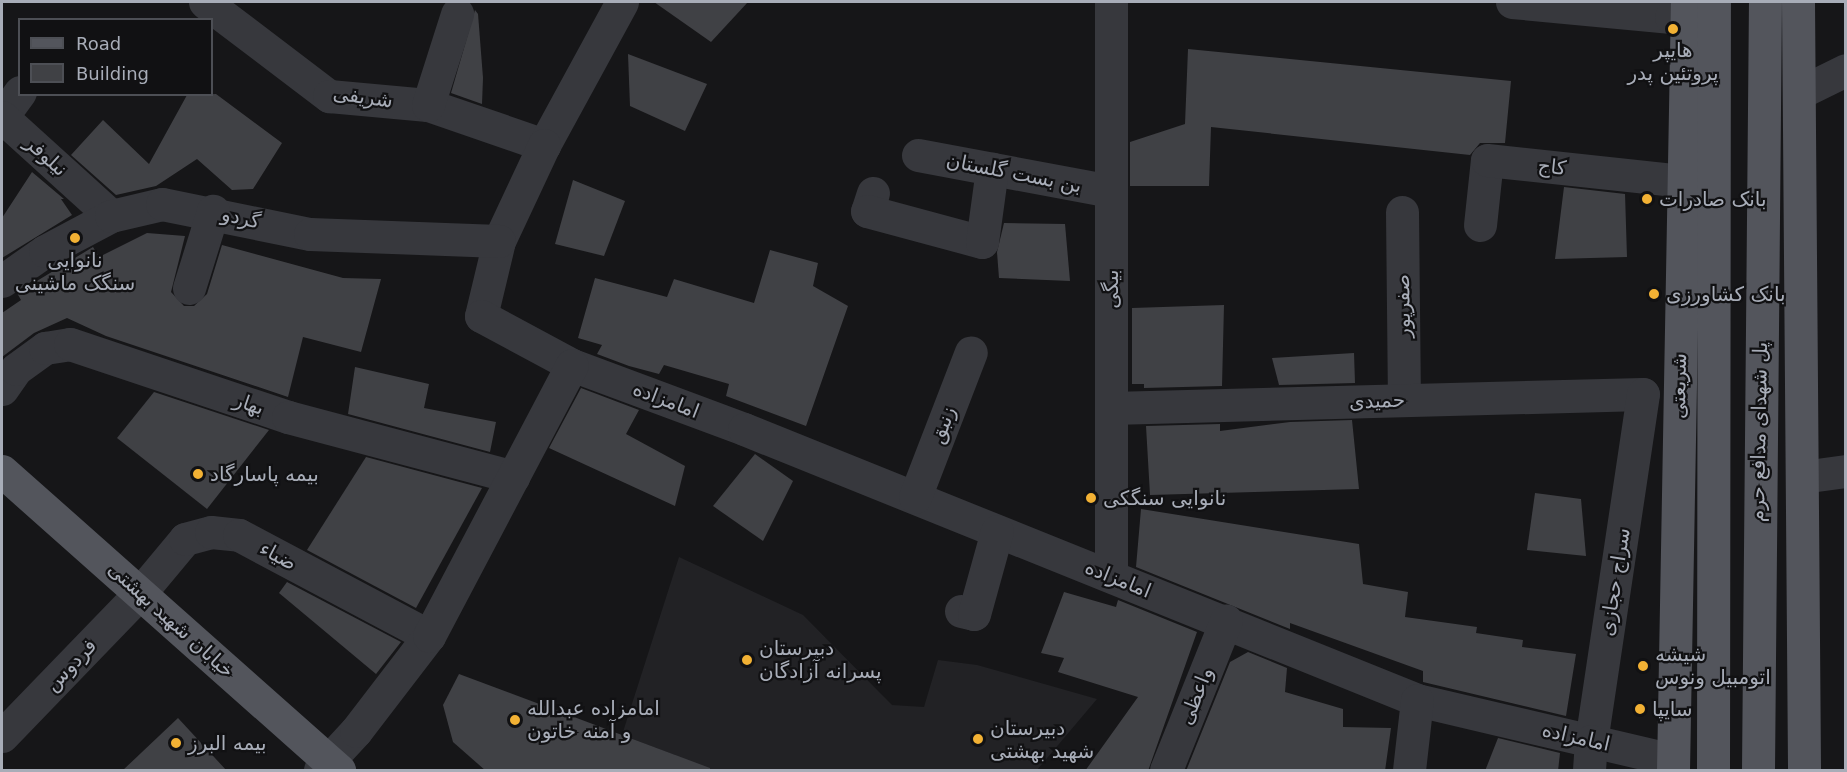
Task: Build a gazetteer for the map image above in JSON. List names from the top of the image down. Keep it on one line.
{"streets":{"main road":["شریعتی","پل شهدای مدافع حرم","خیابان شهید بهشتی"],"street":["شریفی","نیلوفر","کاج","بن بست گلستان","گردو","بیگی","صفرپور","امامزاده","حمیدی","بهار","زنبق","ضیاء","سراج حجازی","فردوس","واعظی"]},"crossings":[["نیلوفر","گردو"],["کاج","شریعتی"],["بن بست گلستان","بیگی"],["گردو","امامزاده"],["بیگی","امامزاده"],["بیگی","حمیدی"],["صفرپور","حمیدی"],["شریعتی","امامزاده"],["امامزاده","زنبق"],["امامزاده","سراج حجازی"],["امامزاده","واعظی"],["حمیدی","سراج حجازی"],["ضیاء","خیابان شهید بهشتی"],["ضیاء","فردوس"],["خیابان شهید بهشتی","فردوس"]],"places":["هایپر پروتئین پدر","بانک صادرات","نانوایی سنگک ماشینی","بانک کشاورزی","بیمه پاسارگاد","نانوایی سنگکی","دبیرستان پسرانه آزادگان","شیشه اتومبیل ونوس","سایپا","امامزاده عبدالله و آمنه خاتون","دبیرستان شهید بهشتی","بیمه البرز"],"legend":["Road","Building"]}
